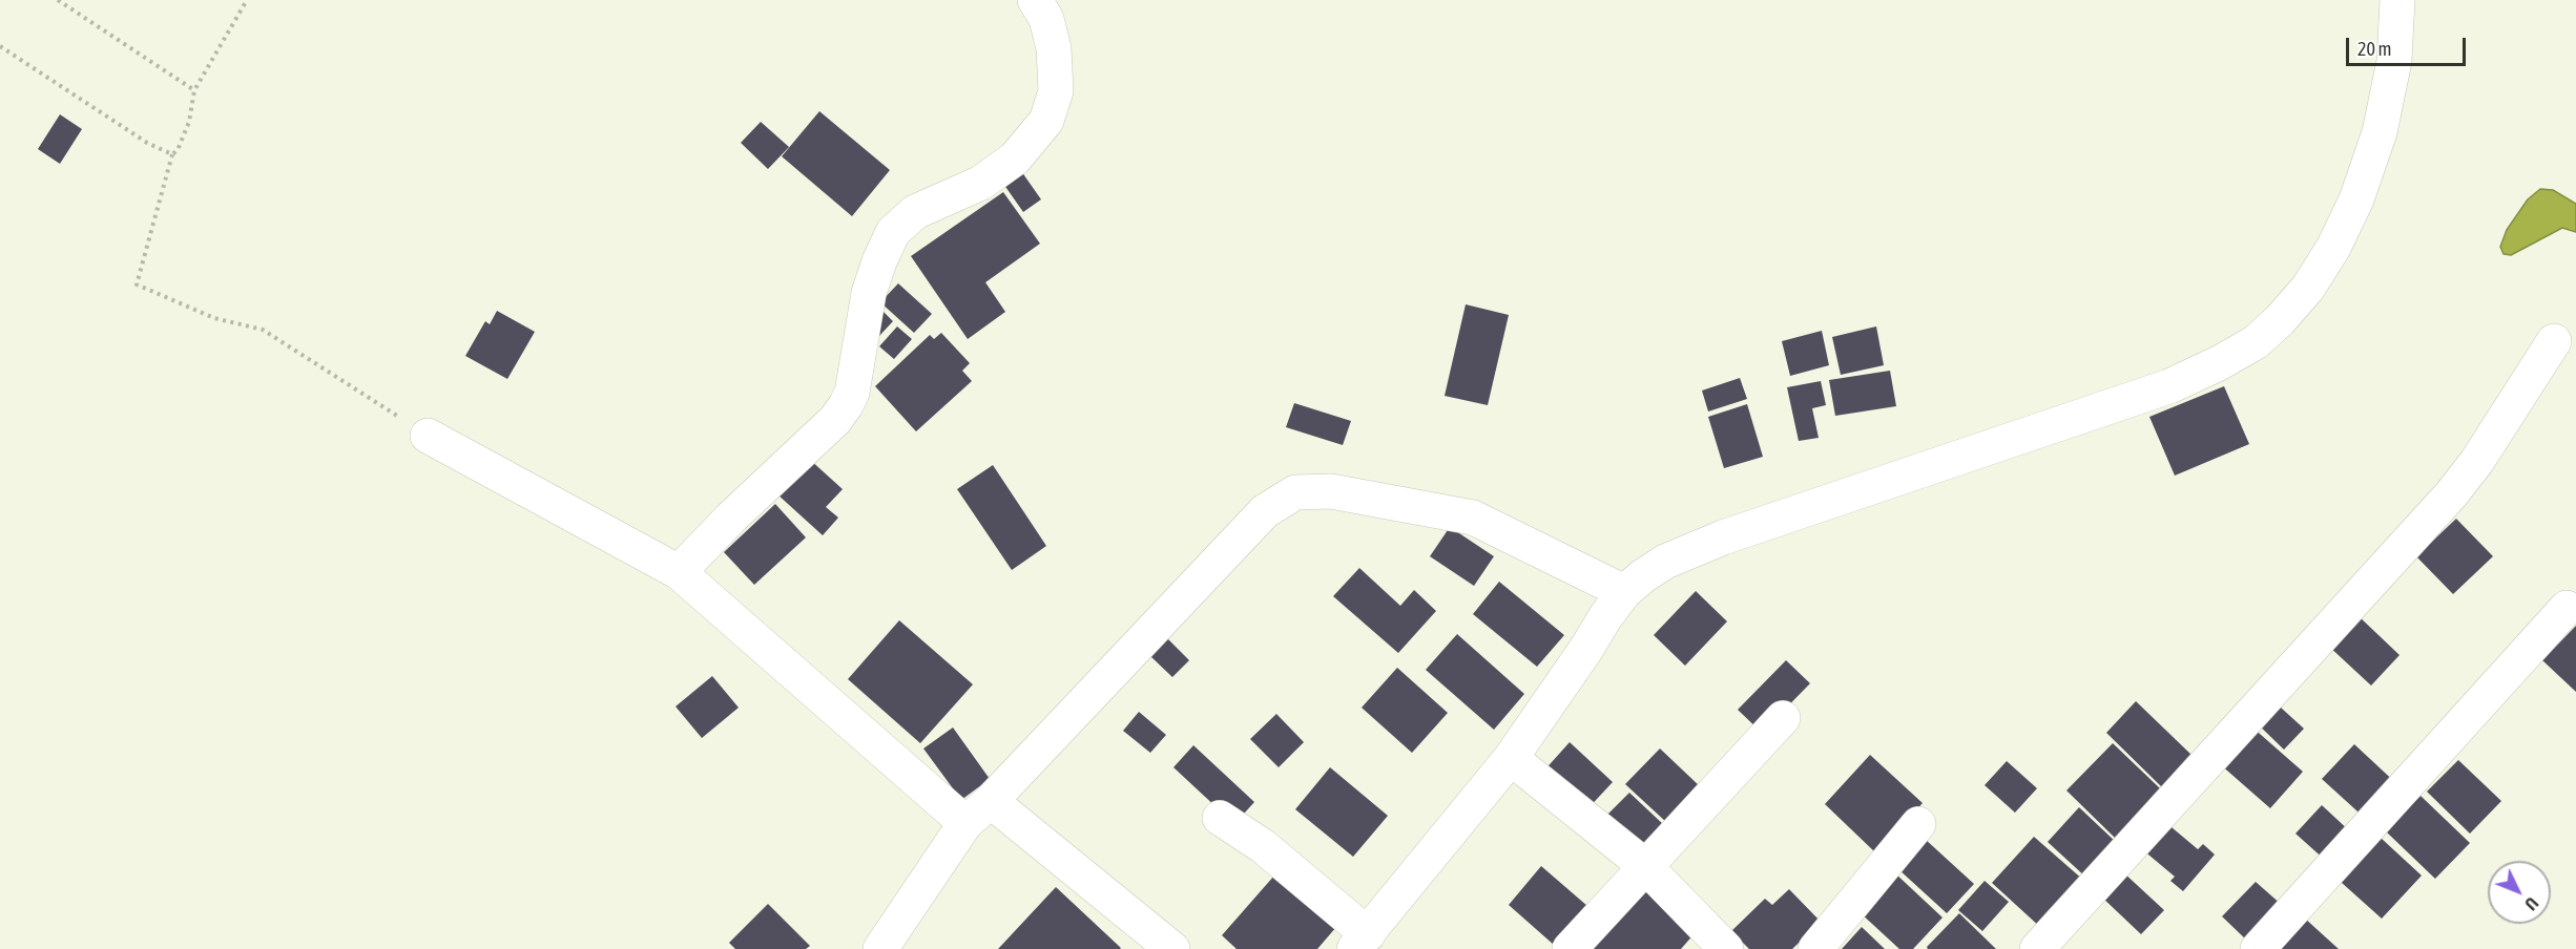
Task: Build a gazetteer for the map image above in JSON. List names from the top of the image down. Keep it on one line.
{"scale_bar":"20 m","north":"bottom right"}
